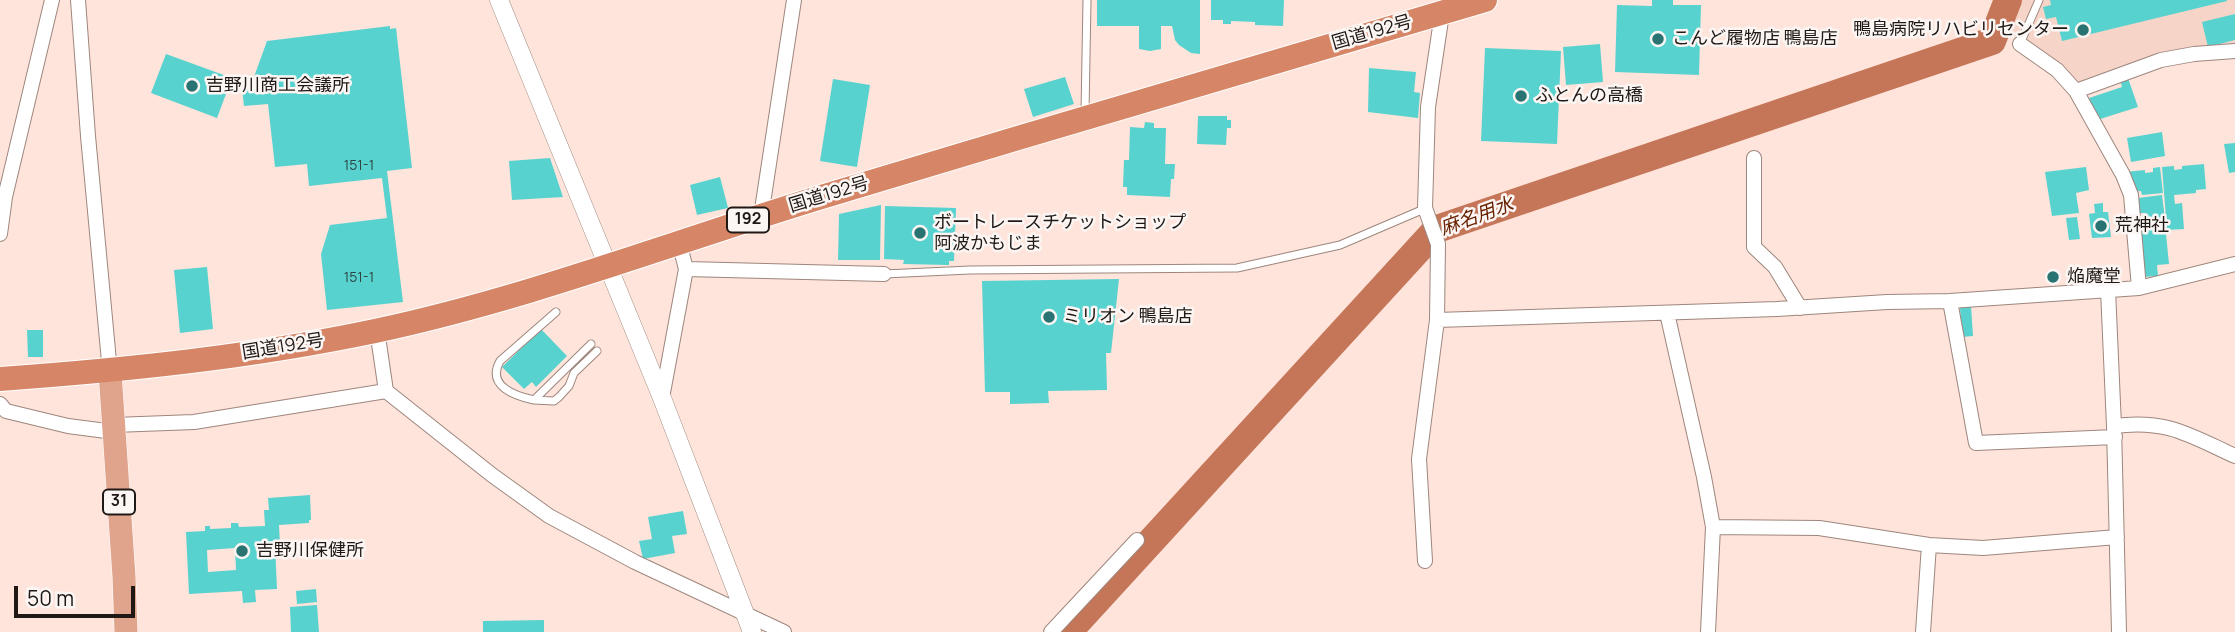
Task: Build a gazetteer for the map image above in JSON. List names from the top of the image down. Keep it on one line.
{"streets":{"highway":["国道192号","192"],"main road":["31"]},"crossings":[["国道192号","31"]],"water":["麻名用水"],"places":["鴨島病院リハビリセンター","こんど履物店 鴨島店","吉野川商工会議所","ふとんの高橋","荒神社","ボートレースチケットショップ 阿波かもじま","焔魔堂","ミリオン 鴨島店","吉野川保健所"],"house_numbers":["151-1","151-1"],"scale_bar":"50 m"}
